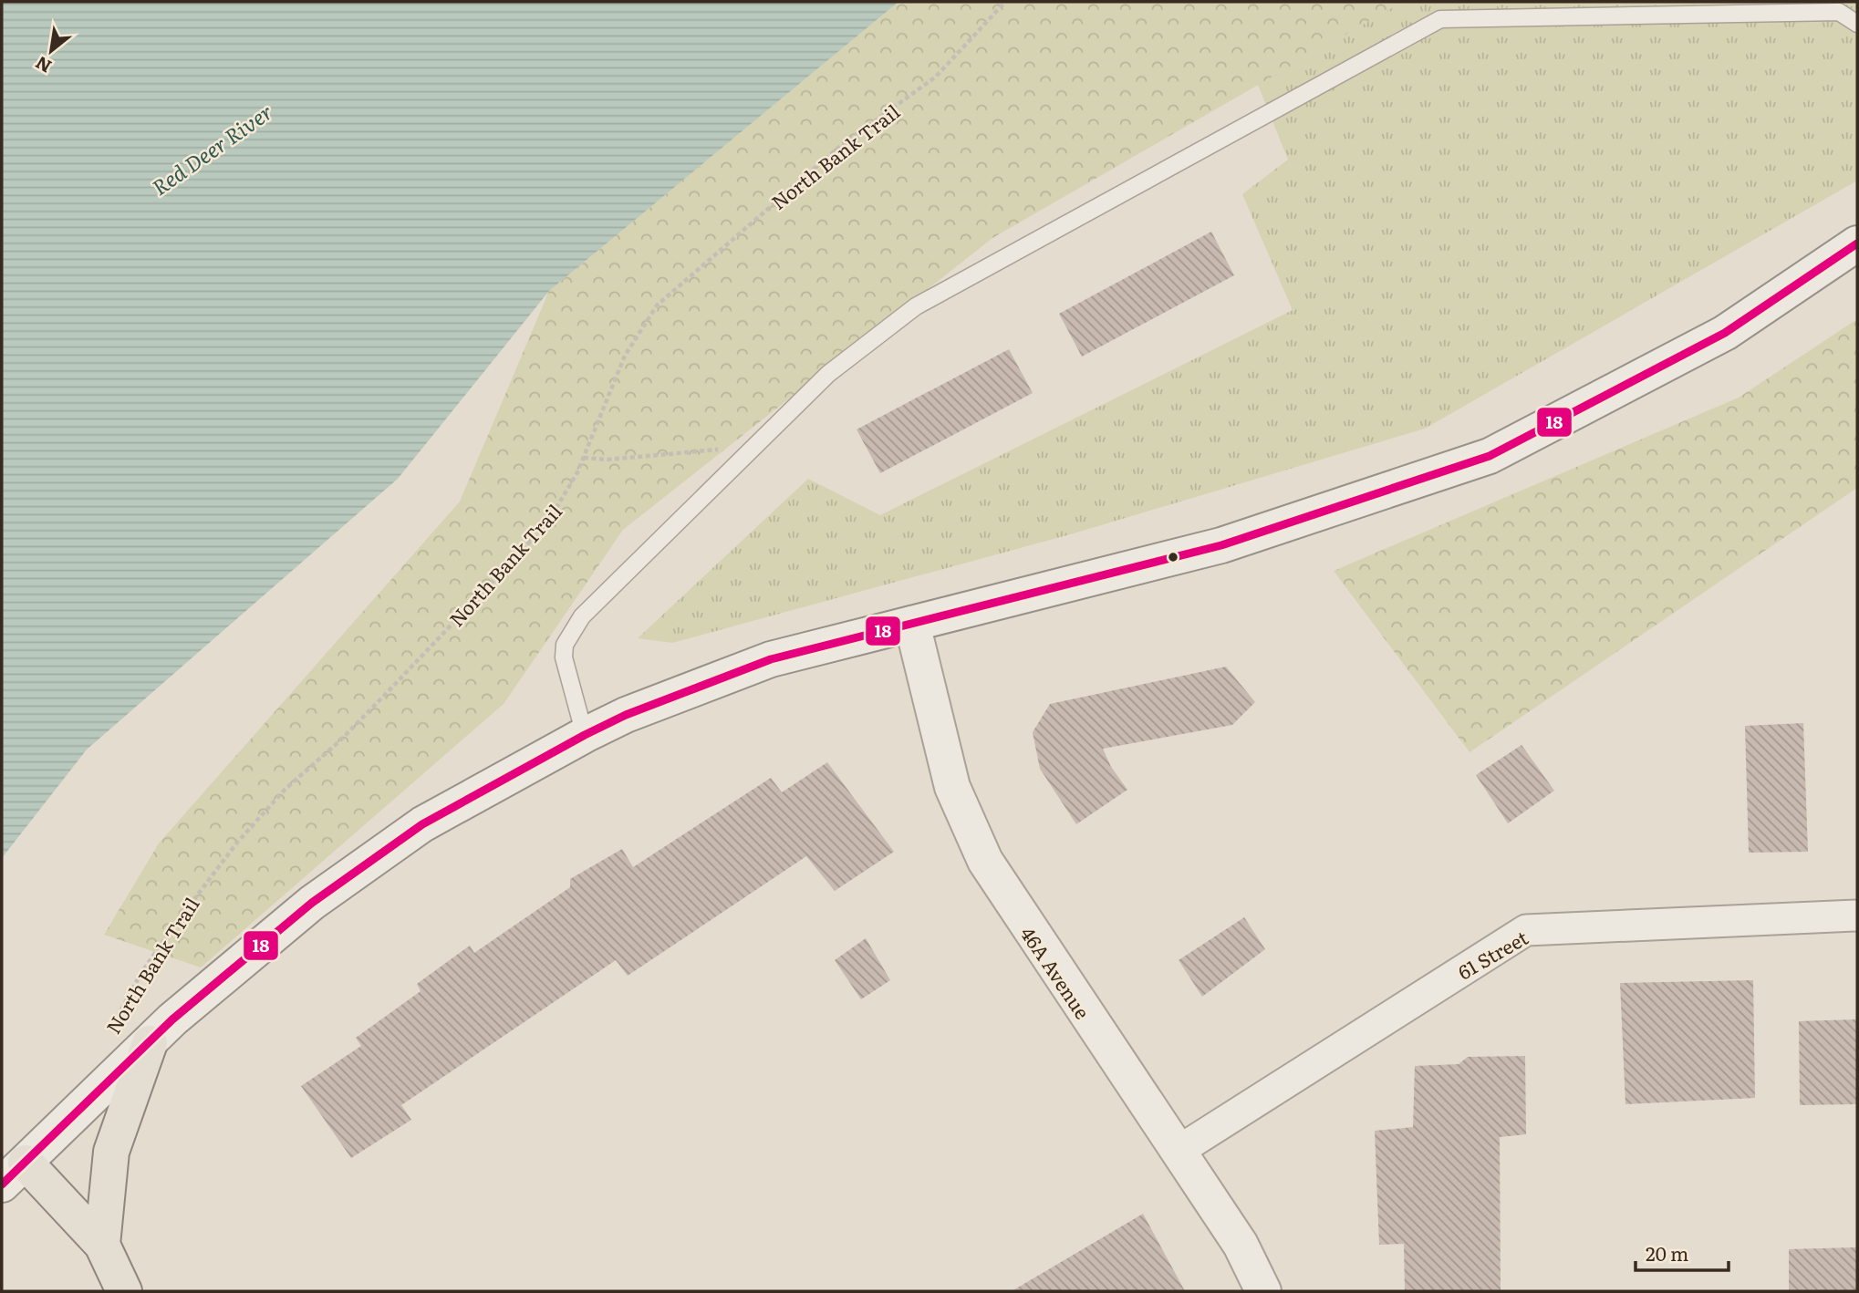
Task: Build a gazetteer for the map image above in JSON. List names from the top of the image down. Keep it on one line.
{"streets":{"main road":["46A Avenue"],"street":["61 Street"],"path":["North Bank Trail"]},"crossings":[["61 Street","46A Avenue"]],"water":["Red Deer River"],"lines":["transit line 18"],"scale_bar":"20 m","north":"bottom left"}
